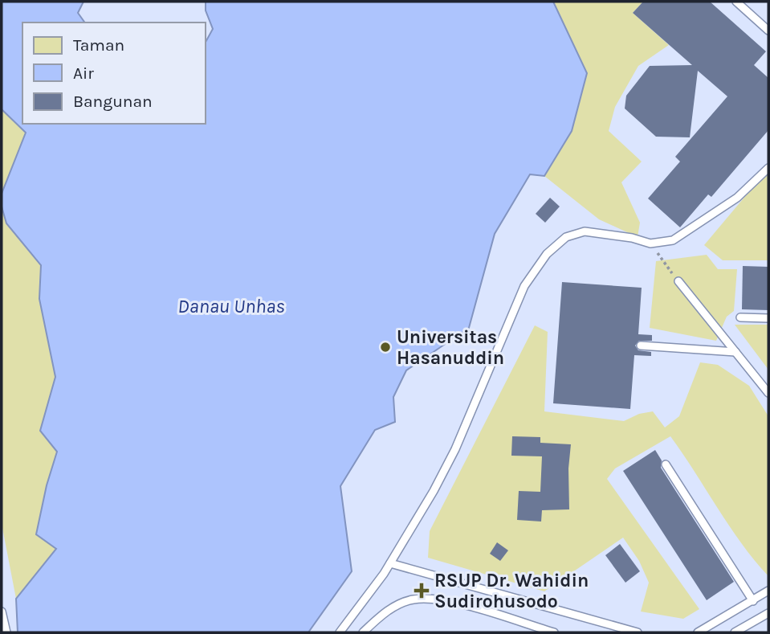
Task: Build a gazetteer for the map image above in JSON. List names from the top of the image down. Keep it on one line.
{"water":["Danau Unhas"],"places":{"other":["Universitas Hasanuddin"],"health":["RSUP Dr. Wahidin Sudirohusodo"]},"legend":["Taman","Air","Bangunan"]}
